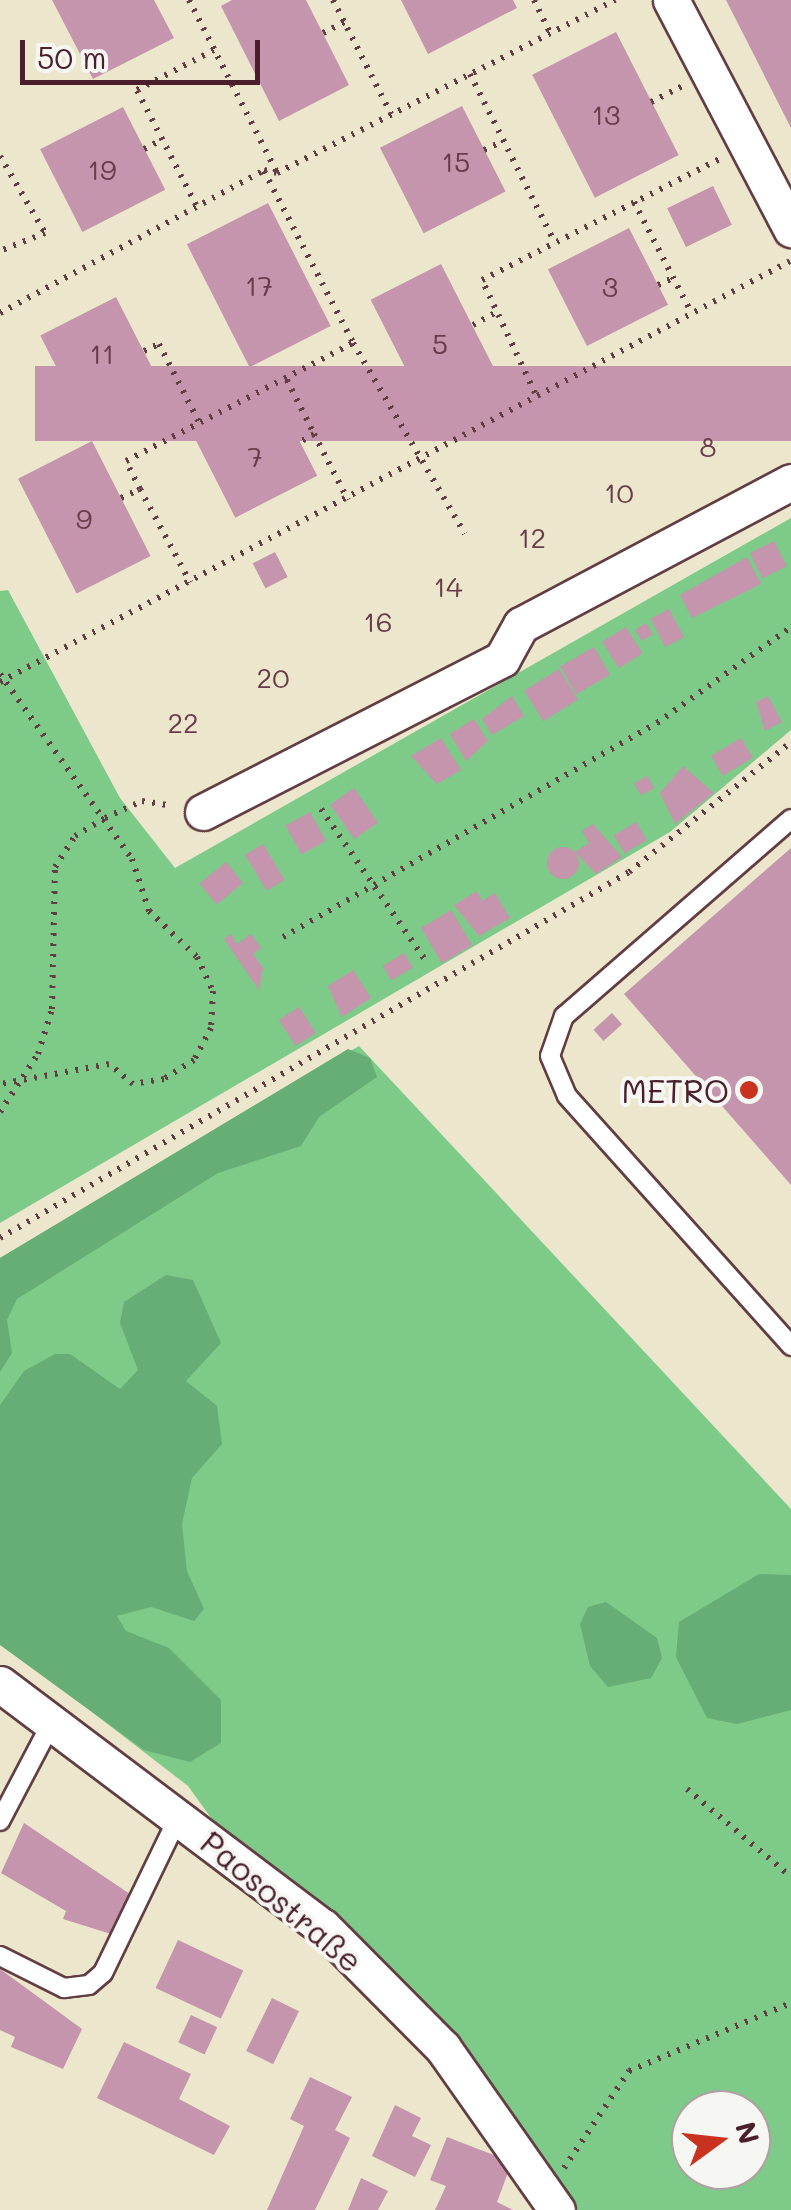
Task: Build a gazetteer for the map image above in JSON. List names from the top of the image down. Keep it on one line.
{"streets":{"street":["Paosostraße"]},"places":["METRO"],"house_numbers":["13","15","19","17","3","5","11","8","7","10","9","12","14","16","20","22"],"scale_bar":"50 m","north":"right"}
